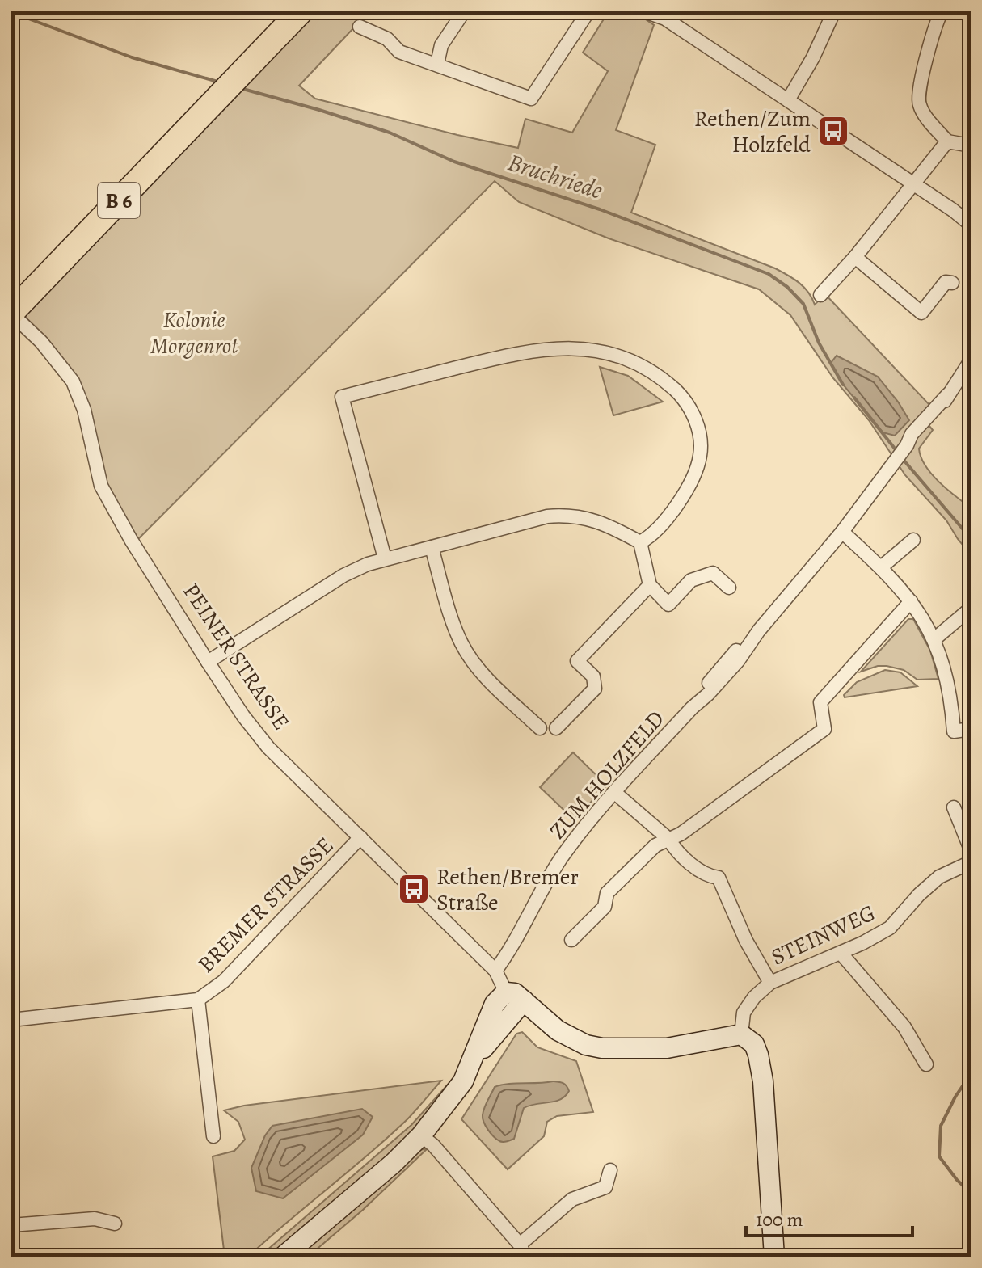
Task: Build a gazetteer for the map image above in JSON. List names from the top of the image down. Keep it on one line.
{"streets":{"highway":["B 6"],"street":["PEINER STRASSE","ZUM HOLZFELD","BREMER STRASSE","STEINWEG"]},"crossings":[["B 6","PEINER STRASSE"],["PEINER STRASSE","ZUM HOLZFELD"],["PEINER STRASSE","BREMER STRASSE"],["PEINER STRASSE","STEINWEG"]],"water":["Bruchriede"],"parks":["Kolonie Morgenrot"],"places":{"bus stop":["Rethen/Zum Holzfeld","Rethen/Bremer Straße"]},"scale_bar":"100 m"}
